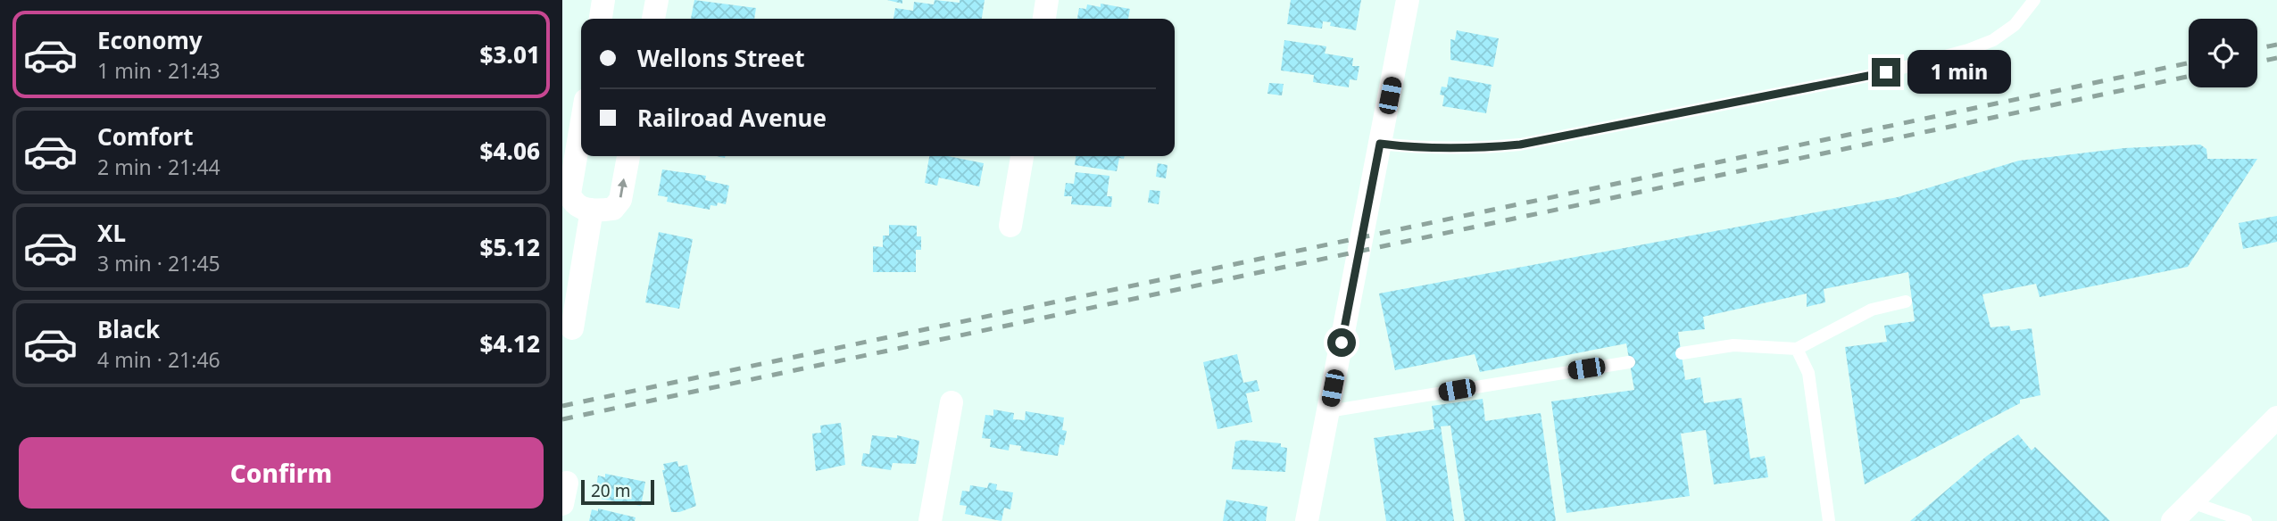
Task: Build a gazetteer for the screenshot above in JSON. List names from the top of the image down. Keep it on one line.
{"scale_bar":"20 m","page":{"list":[{"name":"Economy","note":"1 min · 21:43","value":"$3.01"},{"name":"Comfort","note":"2 min · 21:44","value":"$4.06"},{"name":"XL","note":"3 min · 21:45","value":"$5.12"},{"name":"Black","note":"4 min · 21:46","value":"$4.12"}],"banner":["Wellons Street","Railroad Avenue"],"bubble":"1 min","buttons":"Confirm","scale":"20 m"}}
